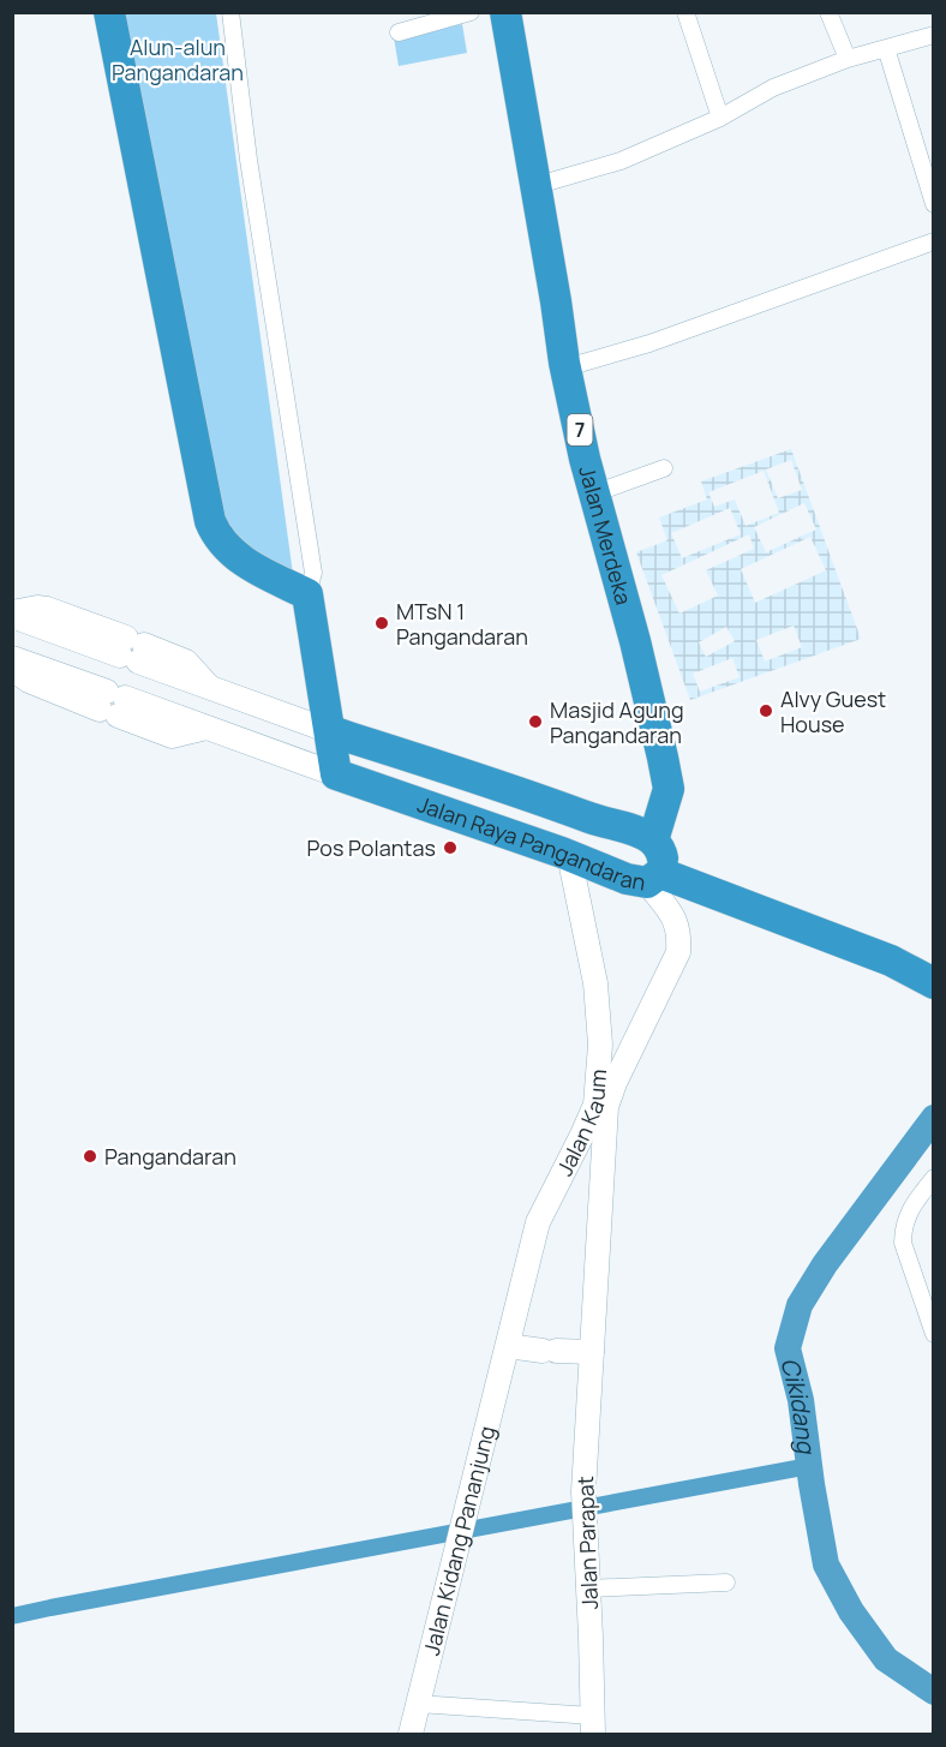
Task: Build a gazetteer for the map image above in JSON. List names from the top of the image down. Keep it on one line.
{"streets":{"highway":["7","Jalan Merdeka","Jalan Raya Pangandaran"],"street":["Jalan Kaum","Jalan Kidang Pananjung","Jalan Parapat"]},"crossings":[["7","Jalan Merdeka"],["7","Jalan Raya Pangandaran"],["7","Jalan Kaum"],["Jalan Merdeka","Jalan Raya Pangandaran"],["Jalan Raya Pangandaran","Jalan Kaum"],["Jalan Kaum","Jalan Kidang Pananjung"],["Jalan Kaum","Jalan Parapat"]],"water":["Cikidang"],"parks":["Alun-alun Pangandaran"],"places":["MTsN 1 Pangandaran","Alvy Guest House","Masjid Agung Pangandaran","Pos Polantas","Pangandaran"]}
